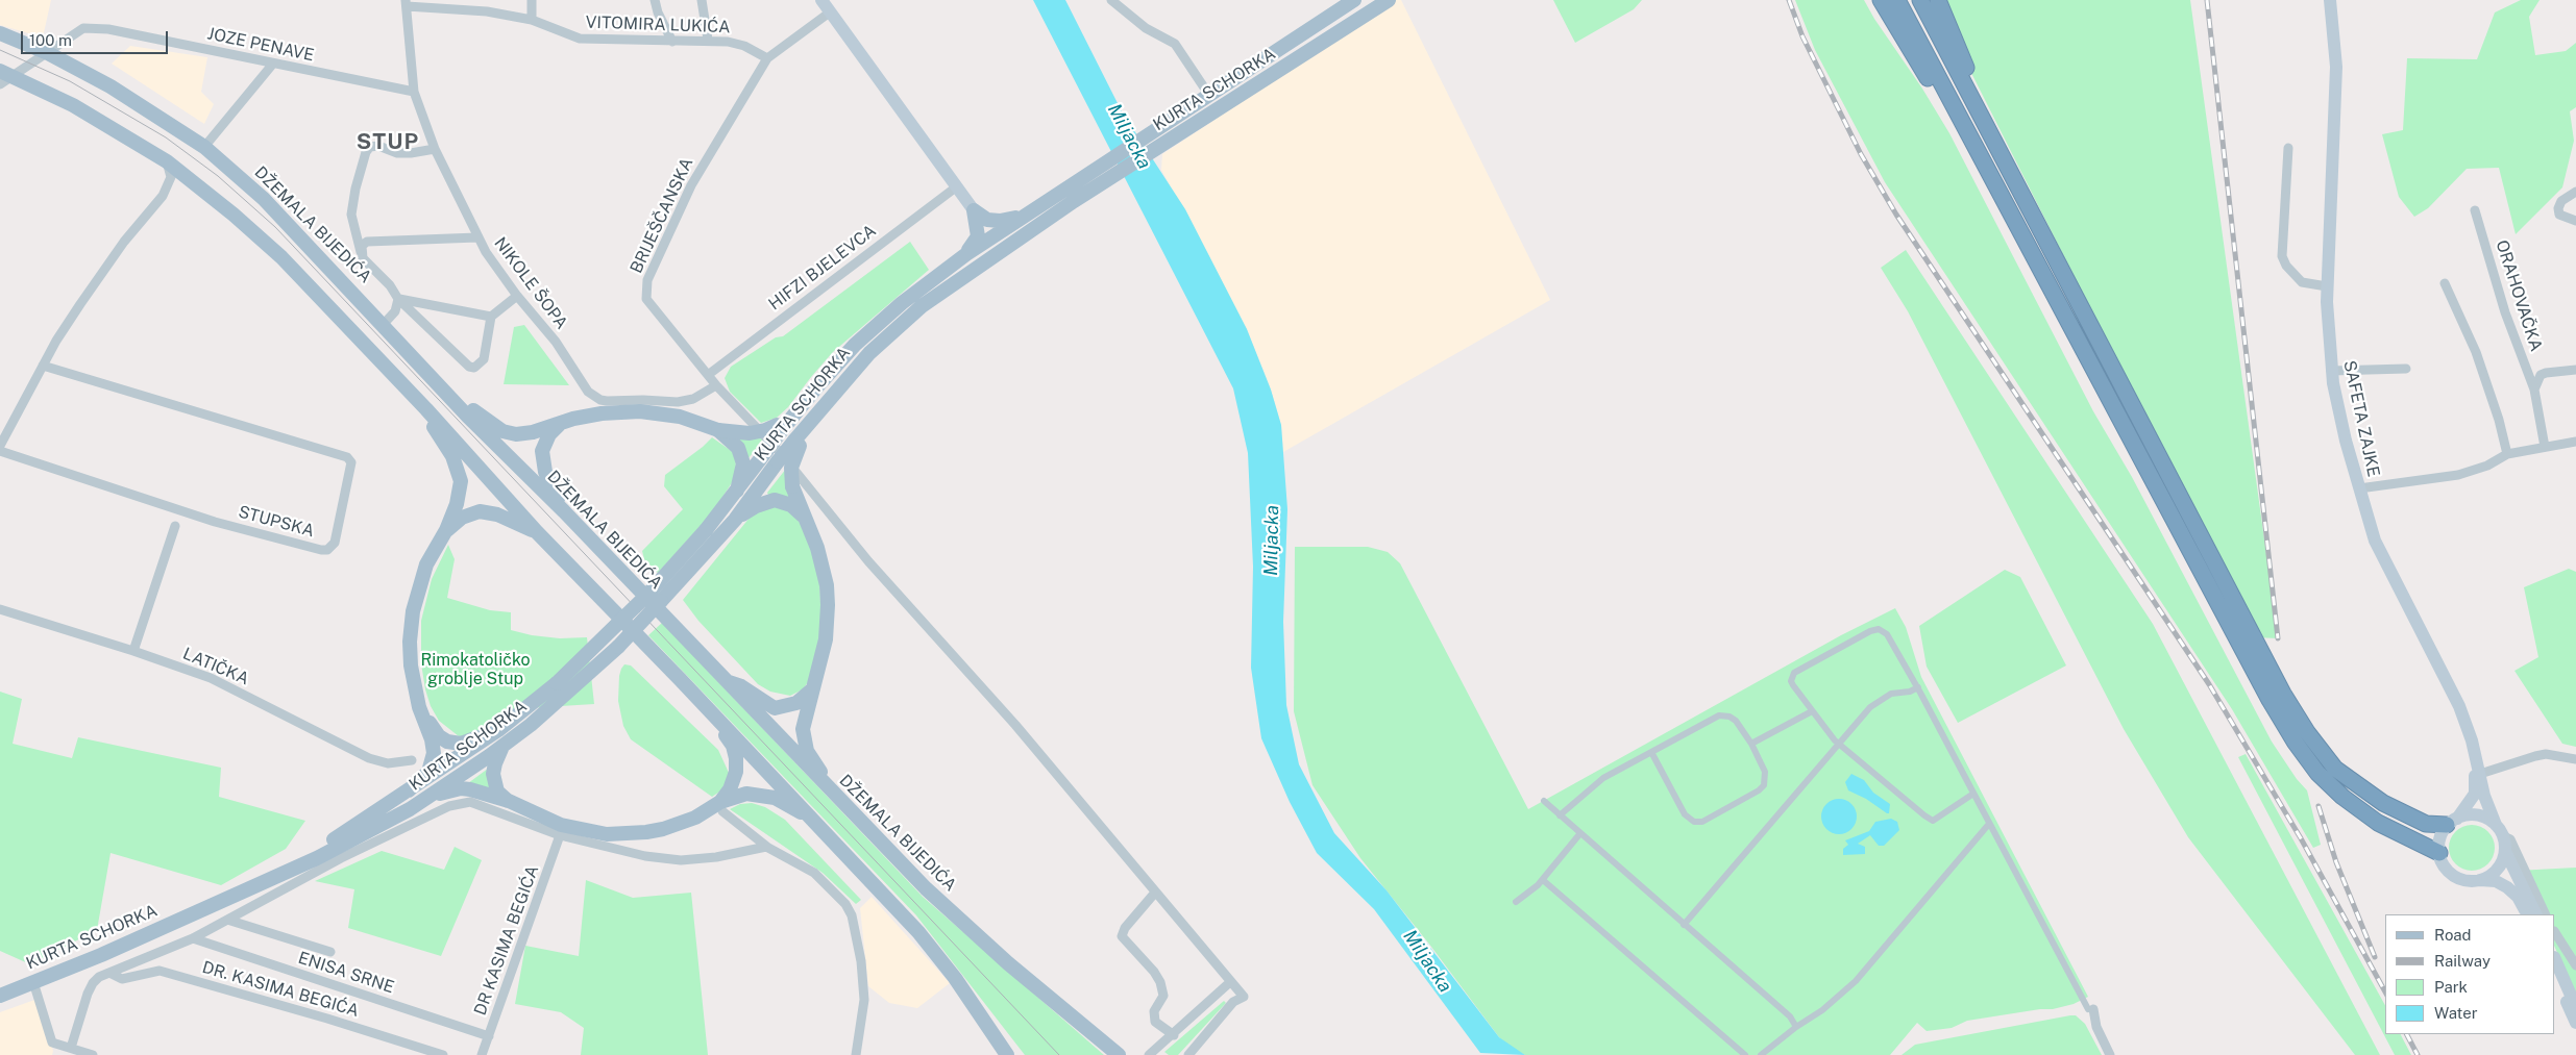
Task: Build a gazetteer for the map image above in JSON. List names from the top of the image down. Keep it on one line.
{"streets":{"main road":["KURTA SCHORKA","DŽEMALA BIJEDIĆA","SAFETA ZAJKE"],"street":["VITOMIRA LUKIĆA","JOZE PENAVE","BRIJEŠČANSKA","HIFZI BJELEVCA","NIKOLE ŠOPA","ORAHOVAČKA","STUPSKA","LATIČKA","DR KASIMA BEGIĆA","ENISA SRNE","DR. KASIMA BEGIĆA"]},"crossings":[["VITOMIRA LUKIĆA","BRIJEŠČANSKA"],["VITOMIRA LUKIĆA","NIKOLE ŠOPA"],["JOZE PENAVE","DŽEMALA BIJEDIĆA"],["JOZE PENAVE","NIKOLE ŠOPA"],["BRIJEŠČANSKA","HIFZI BJELEVCA"],["BRIJEŠČANSKA","NIKOLE ŠOPA"],["DR KASIMA BEGIĆA","ENISA SRNE"]],"districts":["STUP"],"water":["Miljacka"],"parks":["Rimokatoličko groblje Stup"],"legend":["Road","Railway","Park","Water"],"scale_bar":"100 m"}
